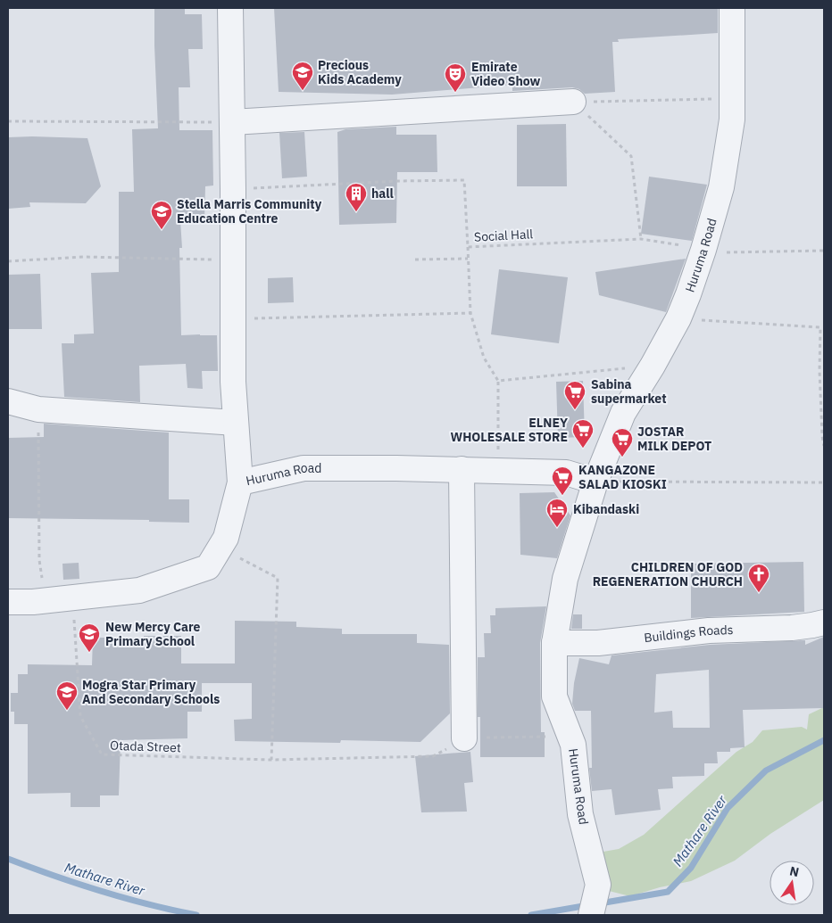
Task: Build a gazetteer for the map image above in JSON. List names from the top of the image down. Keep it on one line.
{"streets":{"street":["Huruma Road","Buildings Roads"],"path":["Social Hall","Otada Street"]},"crossings":[["Social Hall","Huruma Road"],["Huruma Road","Buildings Roads"],["Huruma Road","Otada Street"]],"water":["Mathare River"],"places":{"school or university":["Precious Kids Academy","Stella Marris Community Education Centre","New Mercy Care Primary School","Mogra Star Primary And Secondary Schools"],"theatre":["Emirate Video Show"],"building":["hall"],"supermarket":["Sabina supermarket","ELNEY WHOLESALE STORE","JOSTAR MILK DEPOT","KANGAZONE SALAD KIOSKI"],"hotel":["Kibandaski"],"church":["CHILDREN OF GOD REGENERATION CHURCH"]},"north":"top"}
